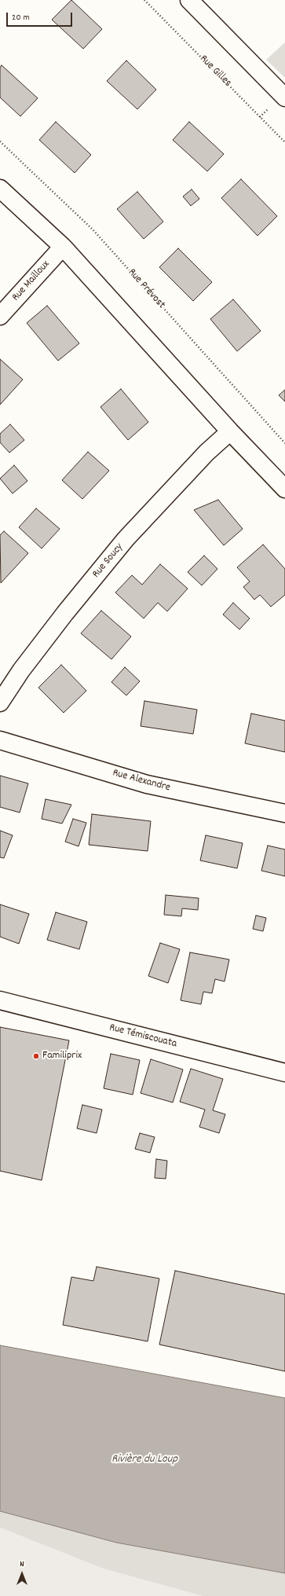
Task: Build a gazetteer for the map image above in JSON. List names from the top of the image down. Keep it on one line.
{"streets":{"street":["Rue Mailloux","Rue Soucy","Rue Alexandre","Rue Témiscouata"],"path":["Rue Gilles","Rue Prévost"]},"water":["Rivière du Loup"],"places":["Familiprix"],"scale_bar":"20 m","north":"top"}
